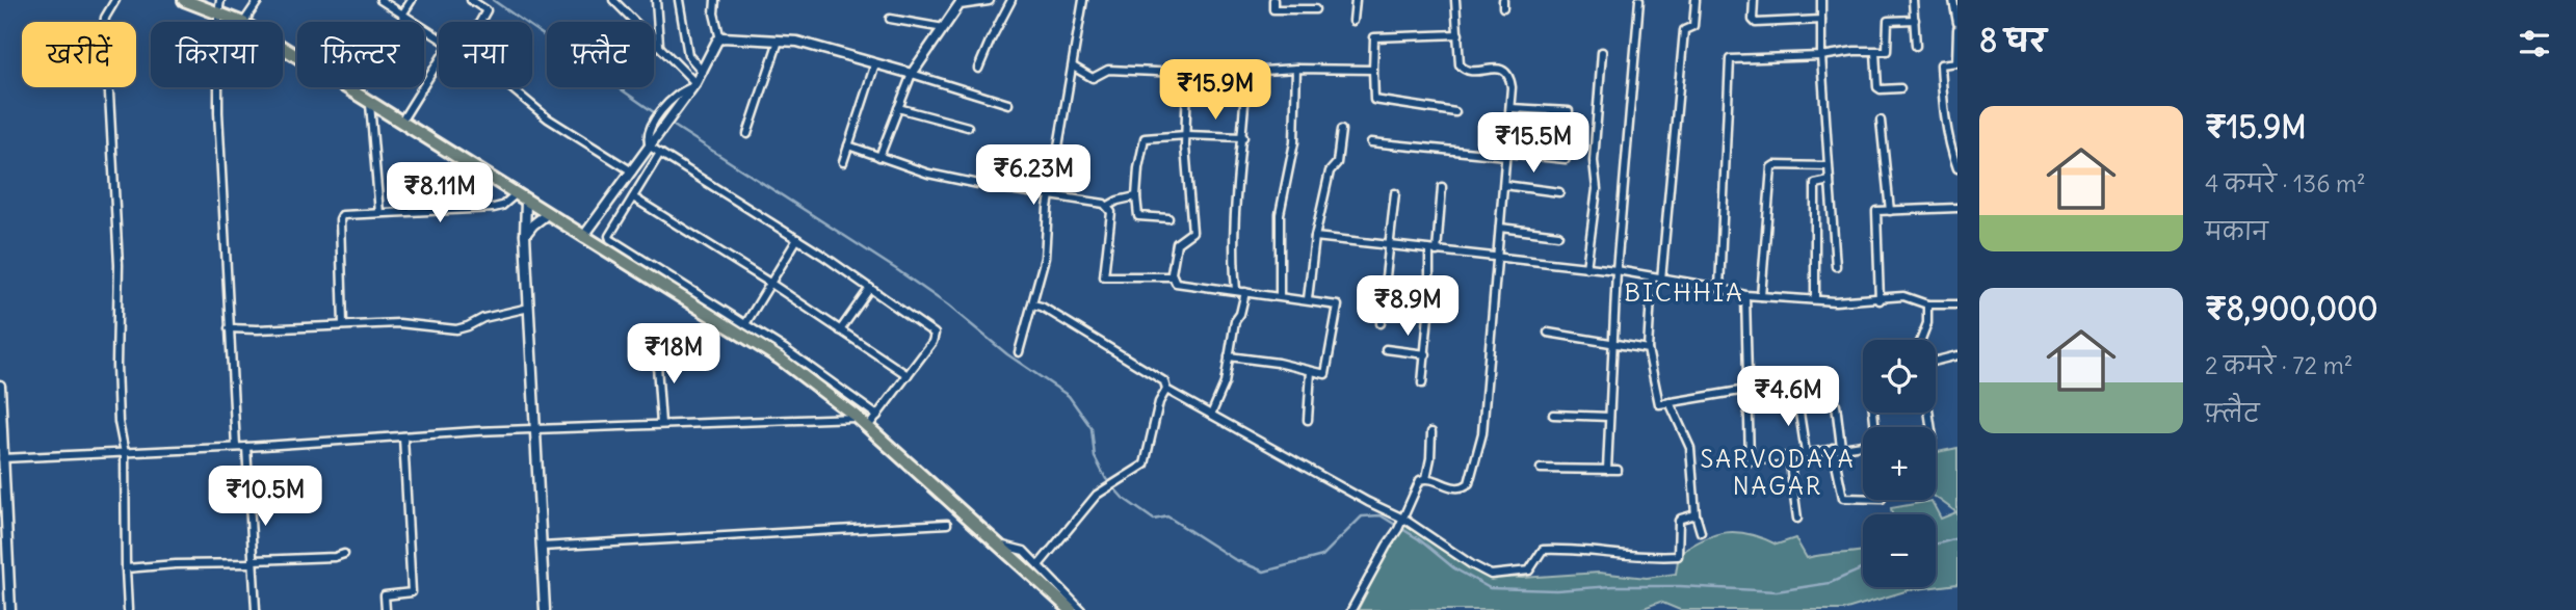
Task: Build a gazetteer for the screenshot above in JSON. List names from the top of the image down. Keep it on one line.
{"districts":["BICHHIA","SARVODAYA NAGAR"],"page":{"heading":"8 घर","chip":["खरीदें","किराया","फ़िल्टर","नया","फ़्लैट"],"price":["₹15.9M","₹15.5M","₹6.23M","₹8.11M","₹8.9M","₹18M","₹4.6M","₹10.5M"],"list":[{"name":"₹15.9M","note":"4 कमरे · 136 m² · मकान"},{"name":"₹8,900,000","note":"2 कमरे · 72 m² · फ़्लैट"}],"map_buttons":["+","−"]}}
